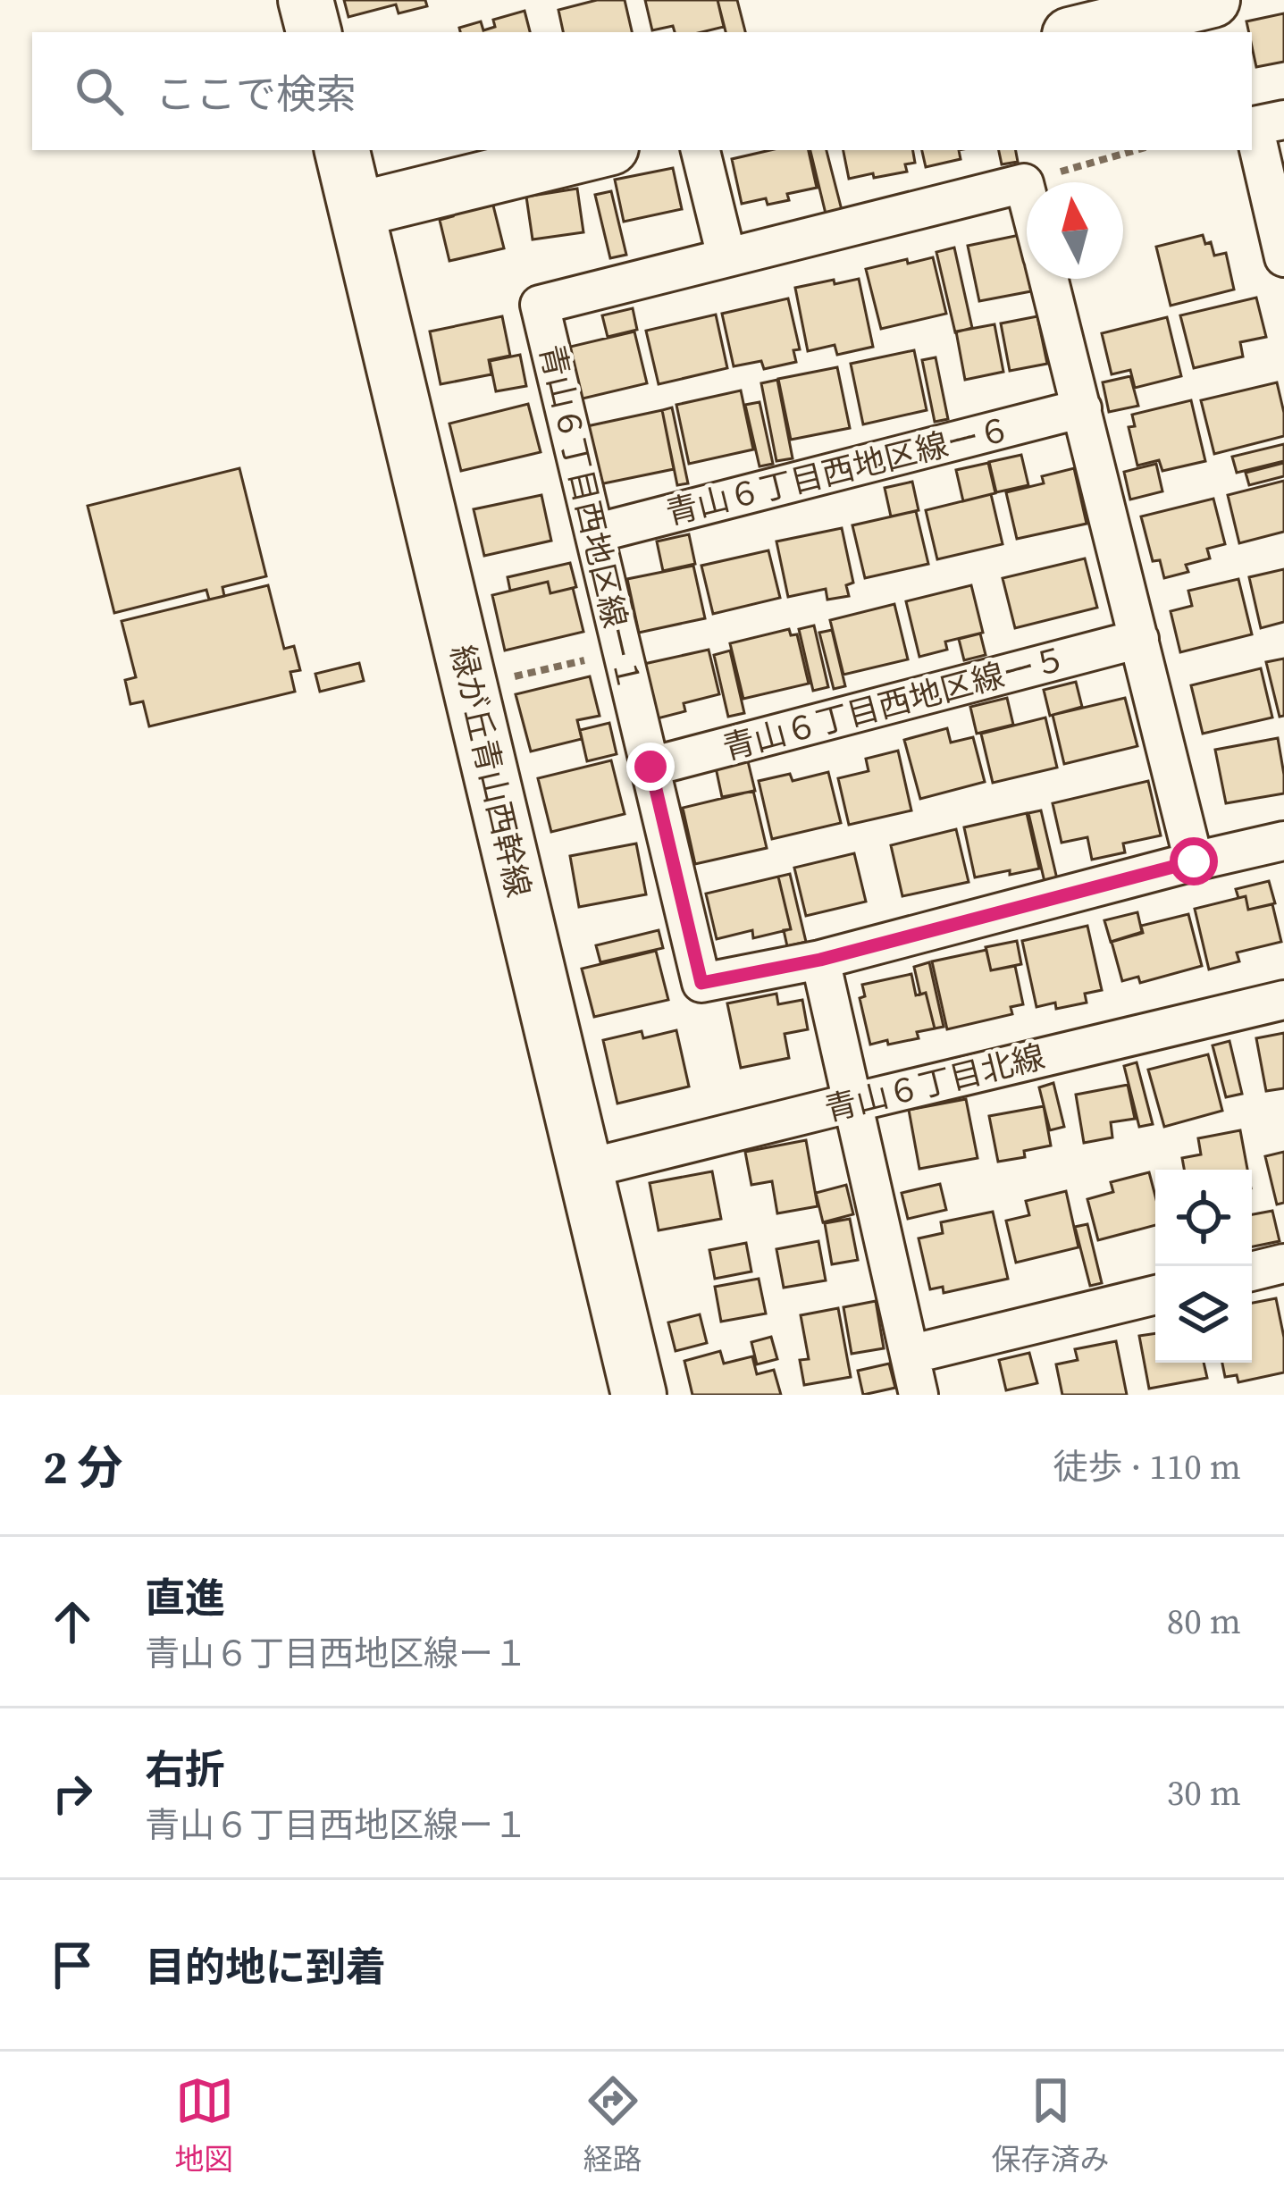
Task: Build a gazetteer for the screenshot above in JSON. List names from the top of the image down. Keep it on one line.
{"streets":{"street":["青山６丁目西地区線ー６","青山６丁目西地区線ー１","青山６丁目西地区線ー５","緑が丘青山西幹線","青山６丁目北線"]},"crossings":[["青山６丁目西地区線ー６","青山６丁目西地区線ー１"],["青山６丁目西地区線ー１","青山６丁目西地区線ー５"],["緑が丘青山西幹線","青山６丁目北線"]],"north":"top","page":{"search":"ここで検索","heading":["2 分","徒歩 · 110 m"],"list":[["直進","青山６丁目西地区線ー１","80 m"],["右折","青山６丁目西地区線ー１","30 m"],"目的地に到着"],"nav":["地図","経路","保存済み"]}}
